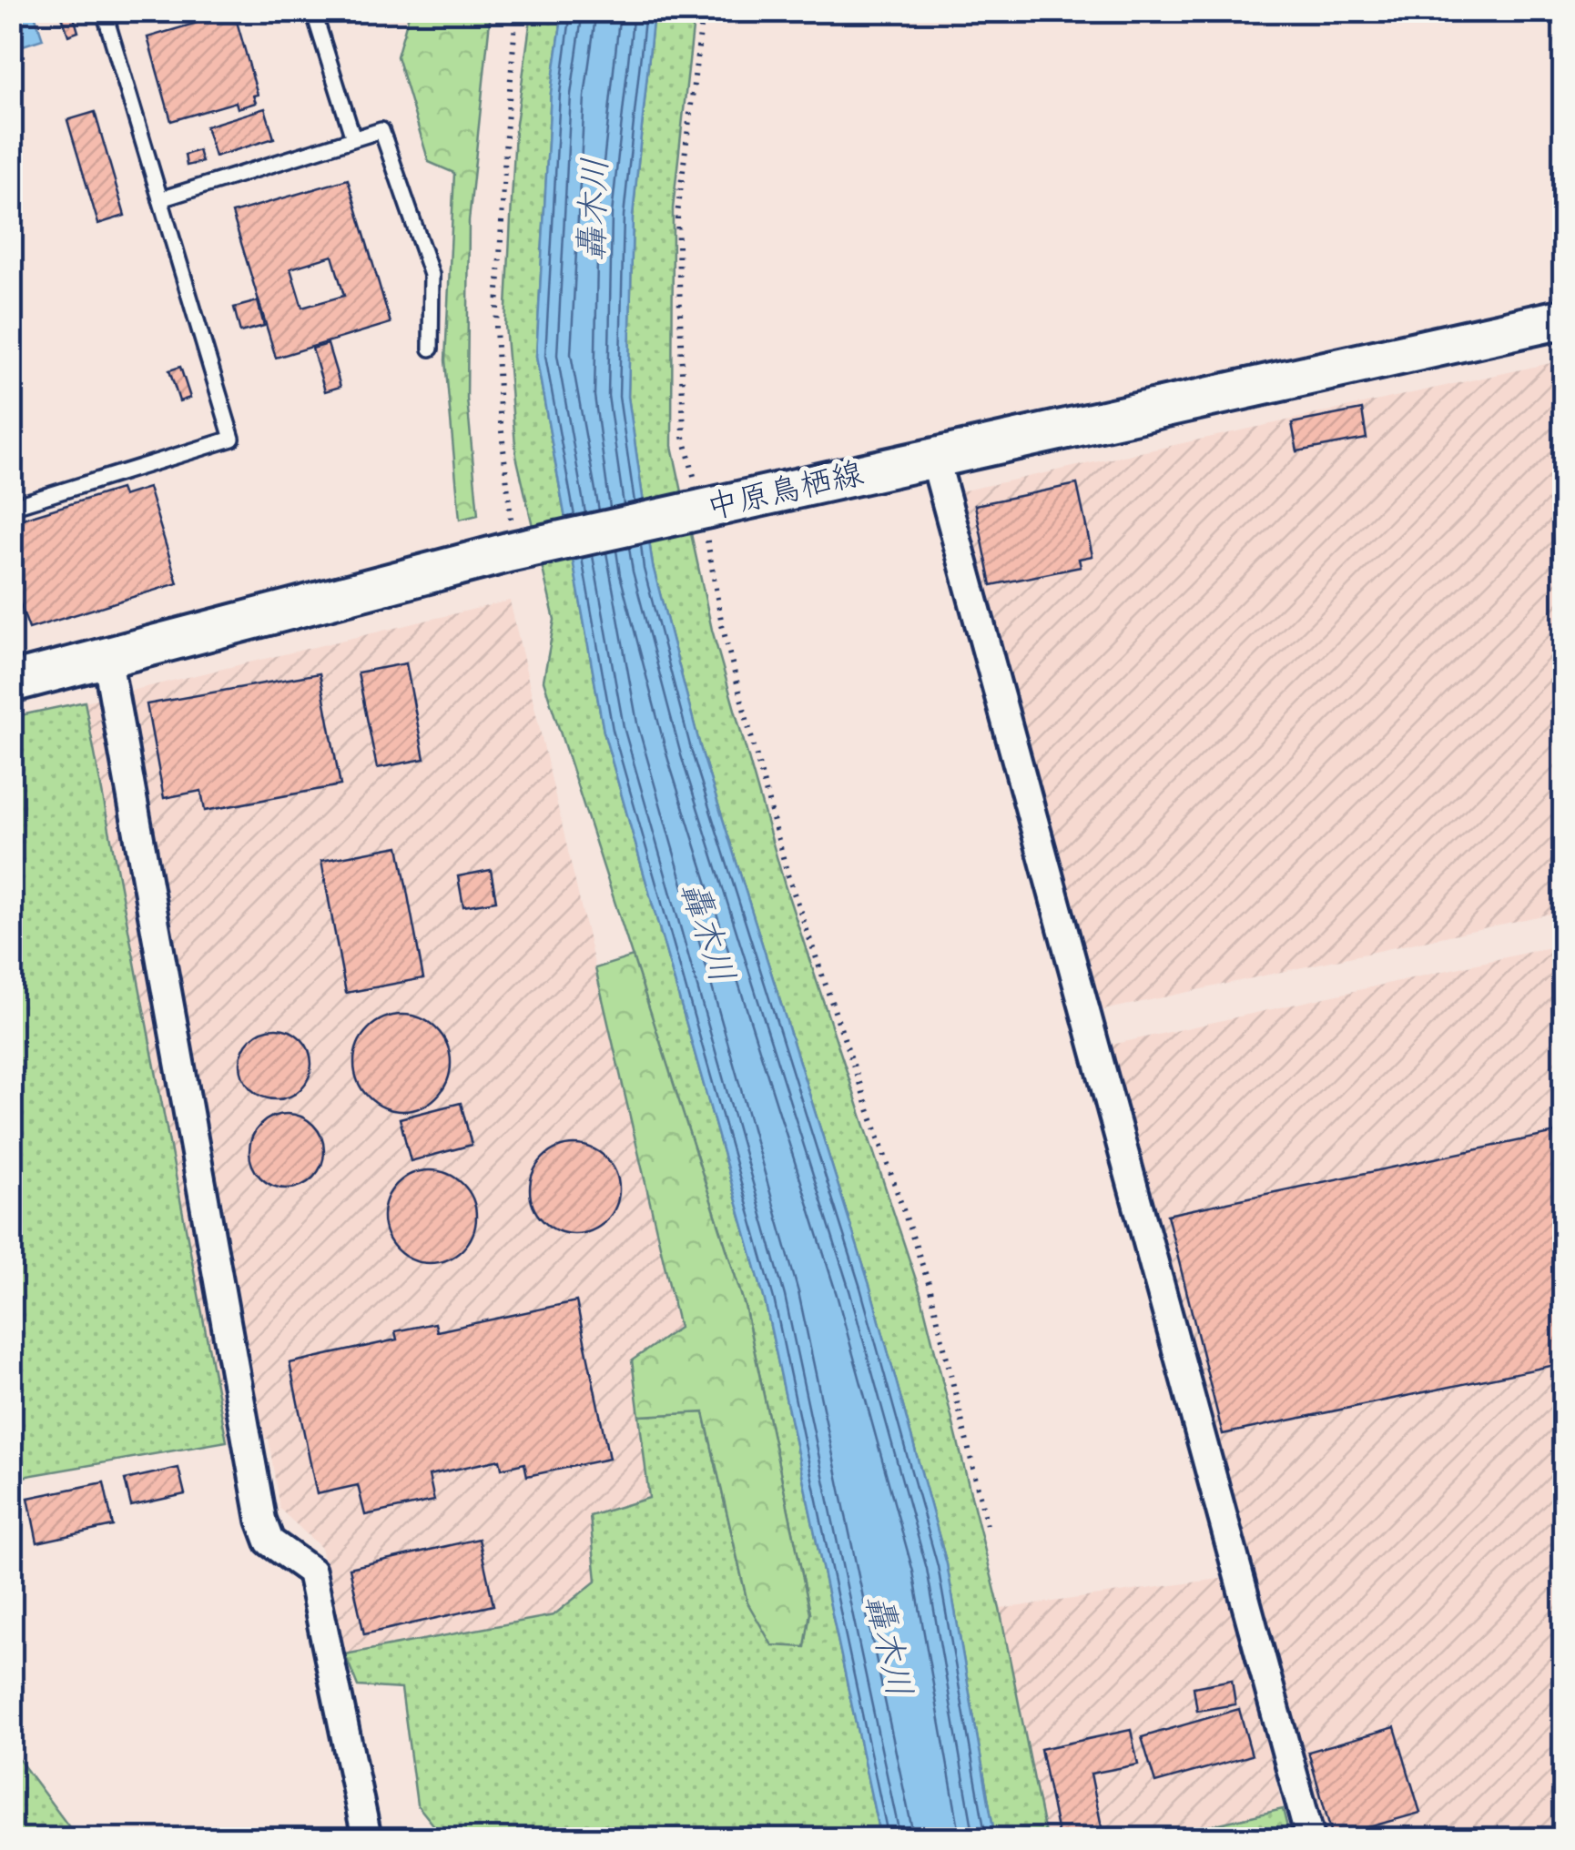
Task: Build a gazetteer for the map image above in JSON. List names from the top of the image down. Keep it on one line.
{"streets":{"main road":["中原鳥栖線"]},"water":["轟木川"]}
